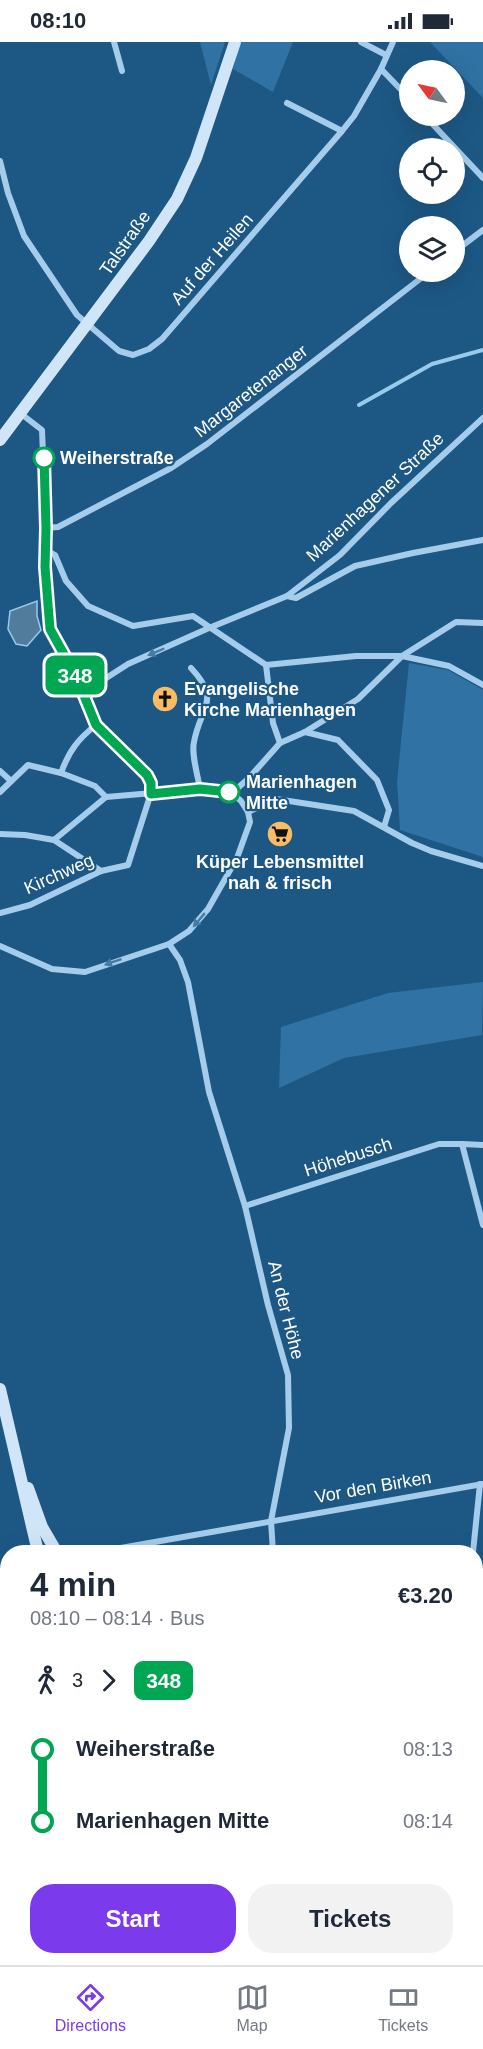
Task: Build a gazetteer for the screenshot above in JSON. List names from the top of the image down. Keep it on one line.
{"streets":{"main road":["Talstraße"],"street":["Auf der Heilen","Margaretenanger","Marienhagener Straße","Kirchweg","Höhebusch","An der Höhe","Vor den Birken"]},"crossings":[["Talstraße","Auf der Heilen"],["Höhebusch","An der Höhe"],["An der Höhe","Vor den Birken"]],"places":{"other":["Weiherstraße","Marienhagen Mitte"],"church":["Evangelische Kirche Marienhagen"],"supermarket":["Küper Lebensmittel nah & frisch"]},"lines":["bus line 348"],"north":"top left","page":{"status":"08:10","on_map":"348","heading":["4 min","08:10 – 08:14 · Bus","€3.20"],"legs":["3","348"],"list":[{"name":"Weiherstraße","value":"08:13"},{"name":"Marienhagen Mitte","value":"08:14"}],"buttons":["Start","Tickets"],"tabs":["Directions","Map","Tickets"]}}
